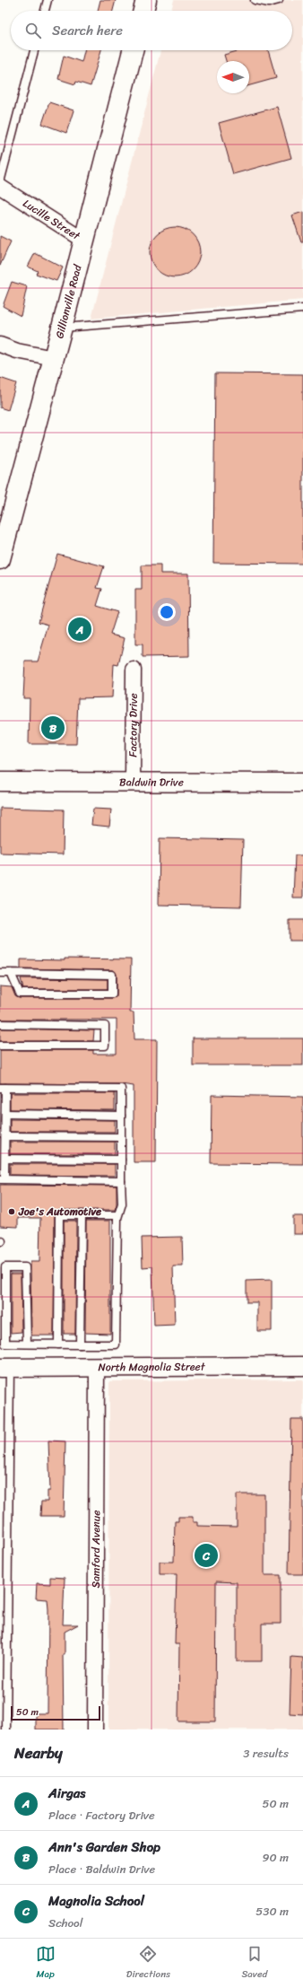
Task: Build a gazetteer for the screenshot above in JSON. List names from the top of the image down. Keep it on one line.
{"streets":{"main road":["Gillionville Road"],"street":["Lucille Street","Factory Drive","Baldwin Drive","North Magnolia Street","Samford Avenue"]},"crossings":[["Lucille Street","Gillionville Road"],["Factory Drive","Baldwin Drive"],["North Magnolia Street","Samford Avenue"]],"places":["Joe's Automotive"],"scale_bar":"50 m","north":"left","page":{"search":"Search here","pins":["A","B","C"],"scale":"50 m","heading":["Nearby","3 results"],"list":[{"mark":"A","name":"Airgas","note":"Place · Factory Drive","value":"50 m"},{"mark":"B","name":"Ann's Garden Shop","note":"Place · Baldwin Drive","value":"90 m"},{"mark":"C","name":"Magnolia School","note":"School","value":"530 m"}],"nav":["Map","Directions","Saved"]}}
